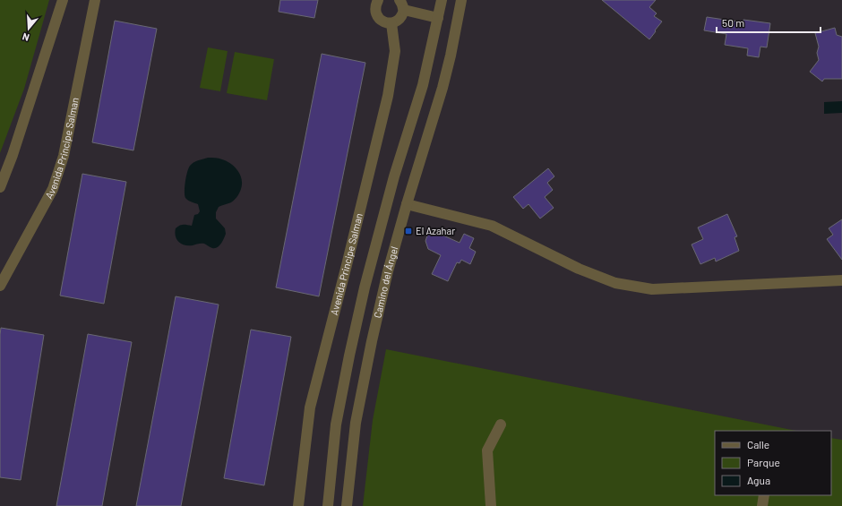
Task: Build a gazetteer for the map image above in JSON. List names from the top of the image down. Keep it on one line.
{"streets":{"street":["Avenida Principe Salman","Camino del Ángel"]},"places":{"transit":["El Azahar"]},"legend":["Calle","Parque","Agua"],"scale_bar":"50 m","north":"bottom"}
